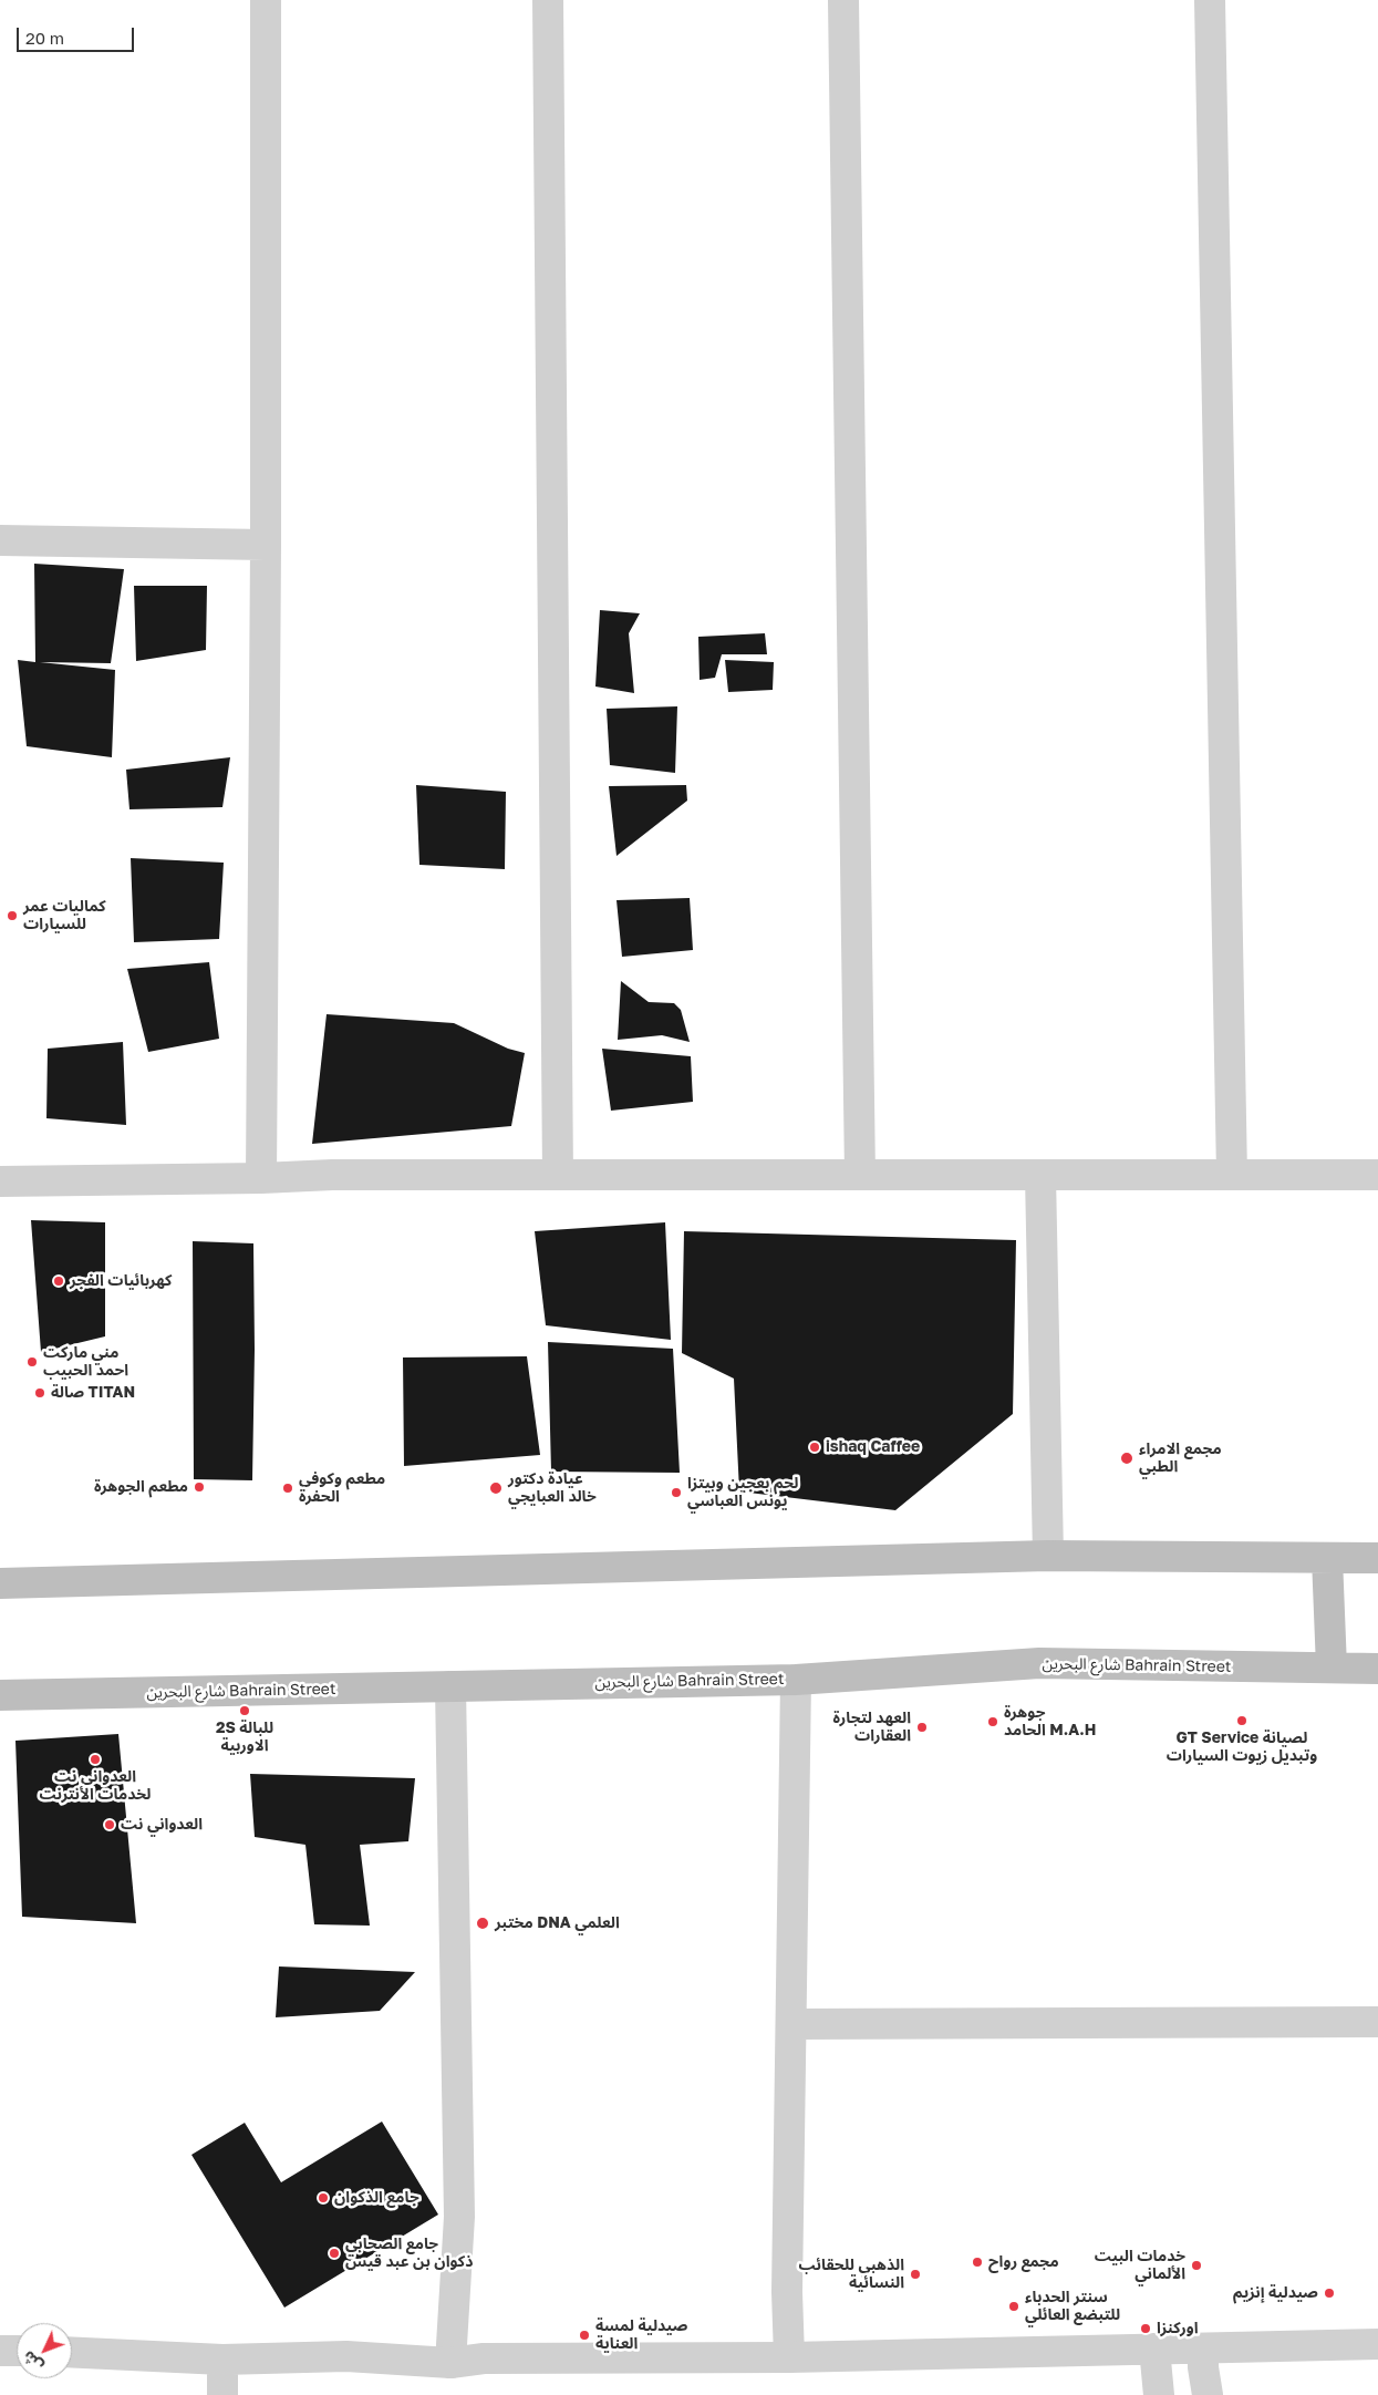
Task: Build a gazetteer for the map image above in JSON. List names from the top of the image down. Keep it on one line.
{"streets":{"main road":["شارع البحرين Bahrain Street"]},"places":["كماليات عمر للسيارات","كهربائيات الفجر","مني ماركت احمد الحبيب","صالة TITAN","ishaq Caffee","مجمع الامراء الطبي","مطعم الجوهرة","مطعم وكوفي الحفرة","عيادة دكتور خالد العبايجي","لحم بعجين وبيتزا يونس العباسي","2S للبالة الاوربية","GT Service لصيانة وتبديل زيوت السيارات","جوهرة الحامد M.A.H","العهد لتجارة العقارات","العدواني نت لخدمات الأنترنت","العدواني نت","مختبر DNA العلمي","جامع الذكوان","جامع الصحابي ذكوان بن عبد قيس","مجمع رواح","خدمات البيت الألماني","الذهبي للحقائب النسائية","صيدلية إنزيم","سنتر الحدباء للتبضع العائلي","اوركنزا","صيدلية لمسة العناية"],"scale_bar":"20 m","north":"bottom left"}
